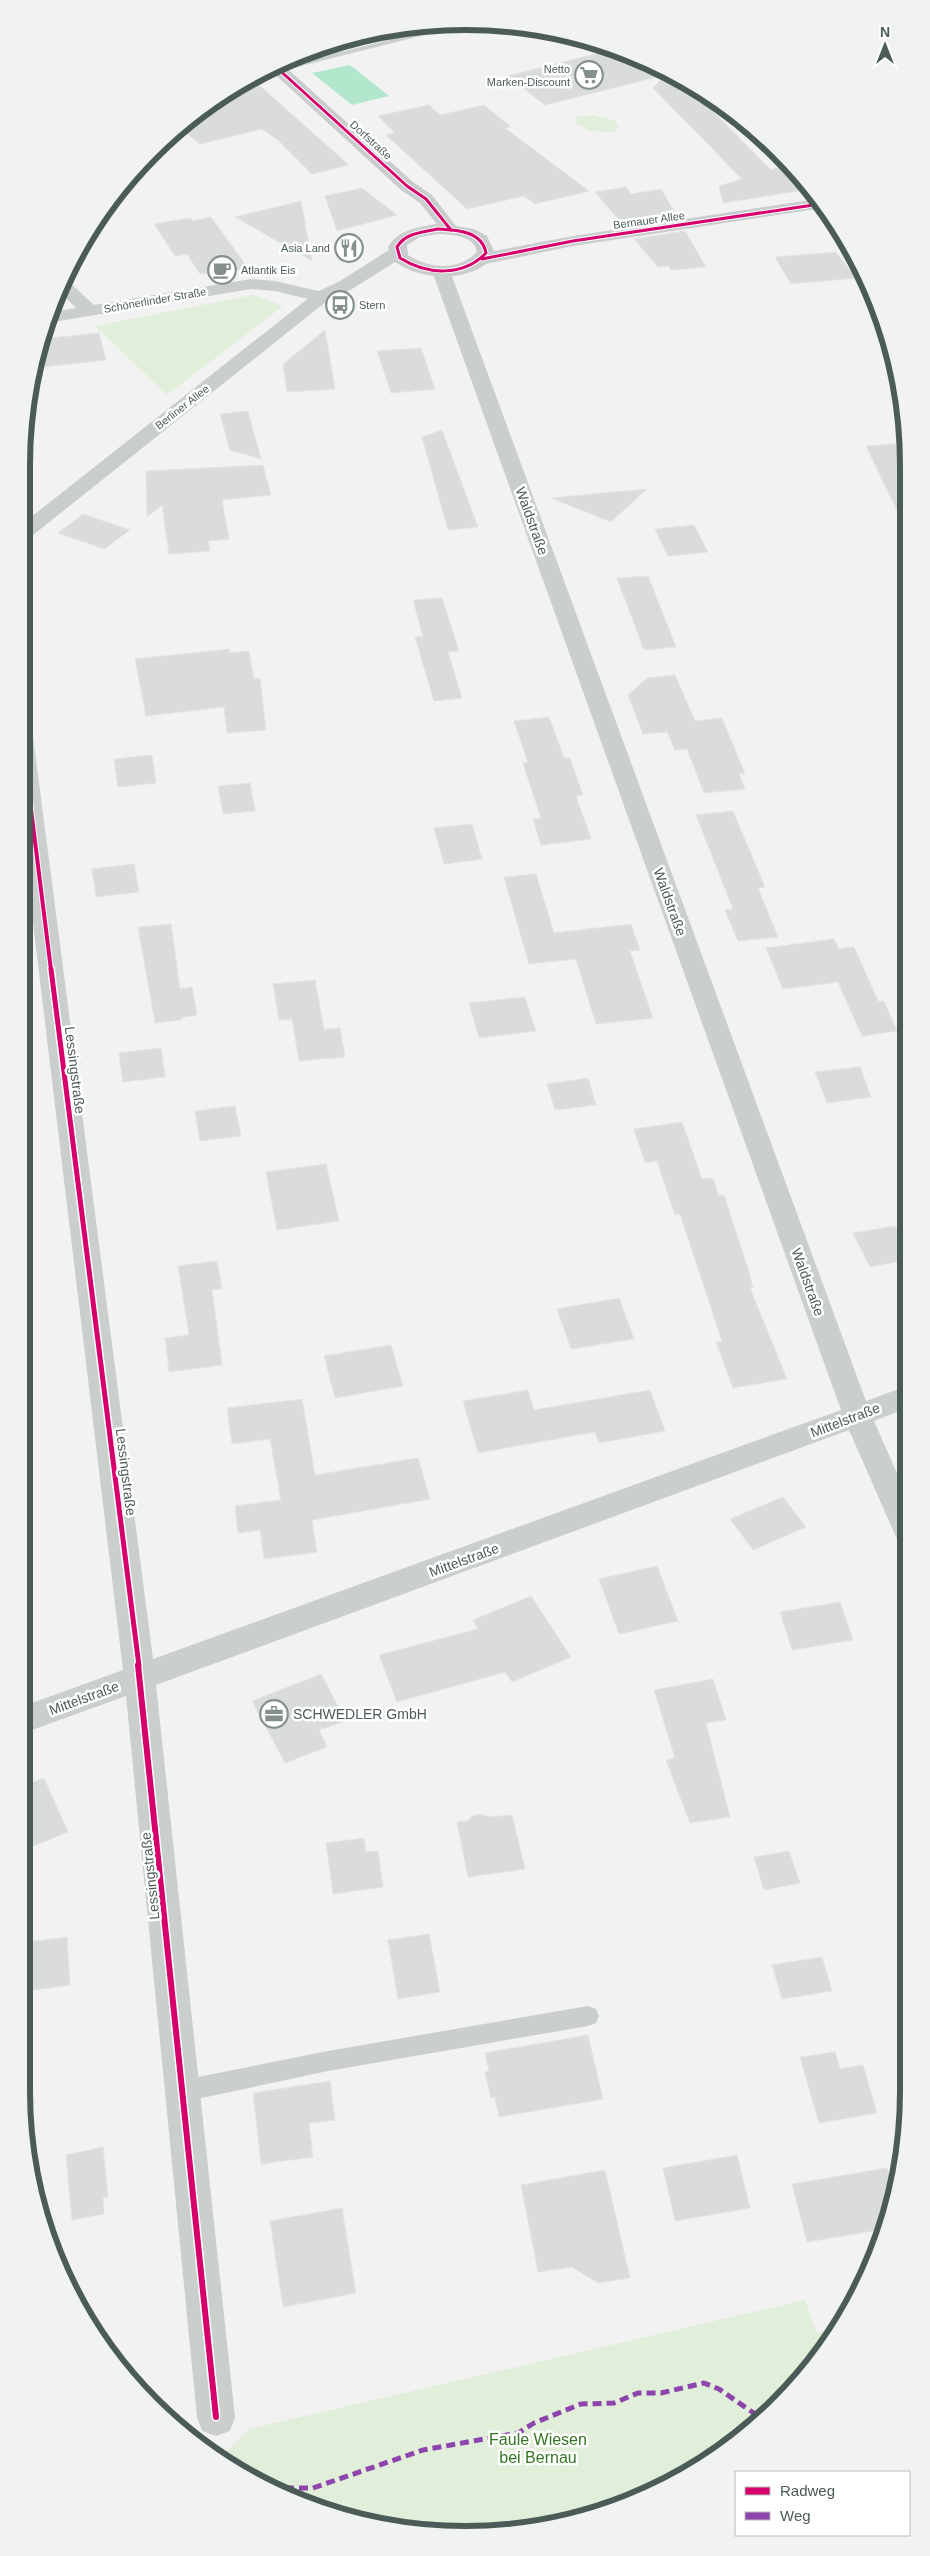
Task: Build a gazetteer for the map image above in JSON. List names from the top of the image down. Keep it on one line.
{"streets":{"main road":["Dorfstraße","Bernauer Allee","Berliner Allee"],"street":["Schönerlinder Straße","Waldstraße","Lessingstraße","Mittelstraße"]},"crossings":[["Dorfstraße","Bernauer Allee"],["Dorfstraße","Berliner Allee"],["Bernauer Allee","Berliner Allee"],["Bernauer Allee","Waldstraße"],["Schönerlinder Straße","Berliner Allee"],["Waldstraße","Mittelstraße"],["Lessingstraße","Mittelstraße"]],"parks":["Faule Wiesen bei Bernau"],"places":{"supermarket":["Netto Marken-Discount"],"restaurant":["Asia Land"],"cafe":["Atlantik Eis"],"bus stop":["Stern"],"office":["SCHWEDLER GmbH"]},"legend":["Radweg","Weg"],"north":"top"}
